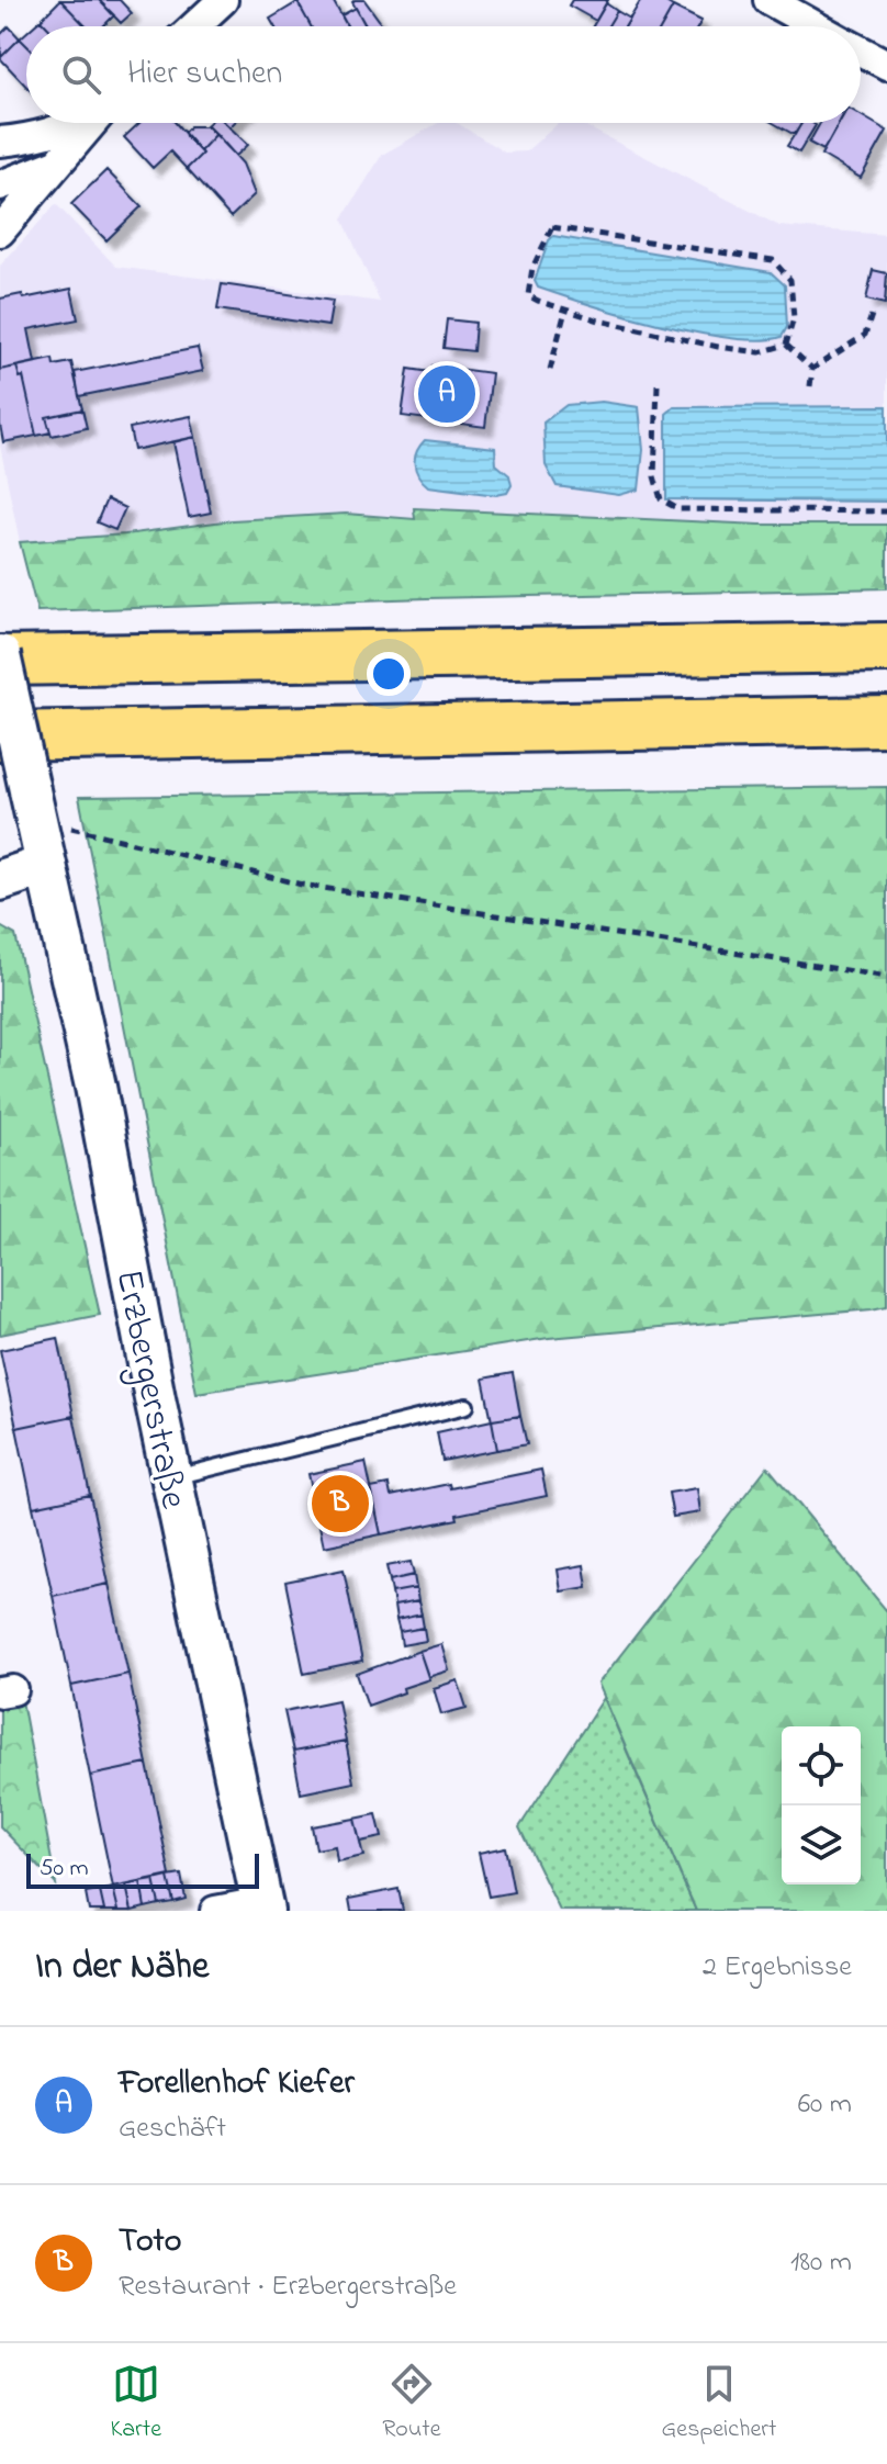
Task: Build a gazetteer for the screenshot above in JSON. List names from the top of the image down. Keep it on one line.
{"streets":{"street":["Erzbergerstraße"]},"scale_bar":"50 m","page":{"search":"Hier suchen","pins":["A","B"],"scale":"50 m","heading":["In der Nähe","2 Ergebnisse"],"list":[{"mark":"A","name":"Forellenhof Kiefer","note":"Geschäft","value":"60 m"},{"mark":"B","name":"Toto","note":"Restaurant · Erzbergerstraße","value":"180 m"}],"nav":["Karte","Route","Gespeichert"]}}
